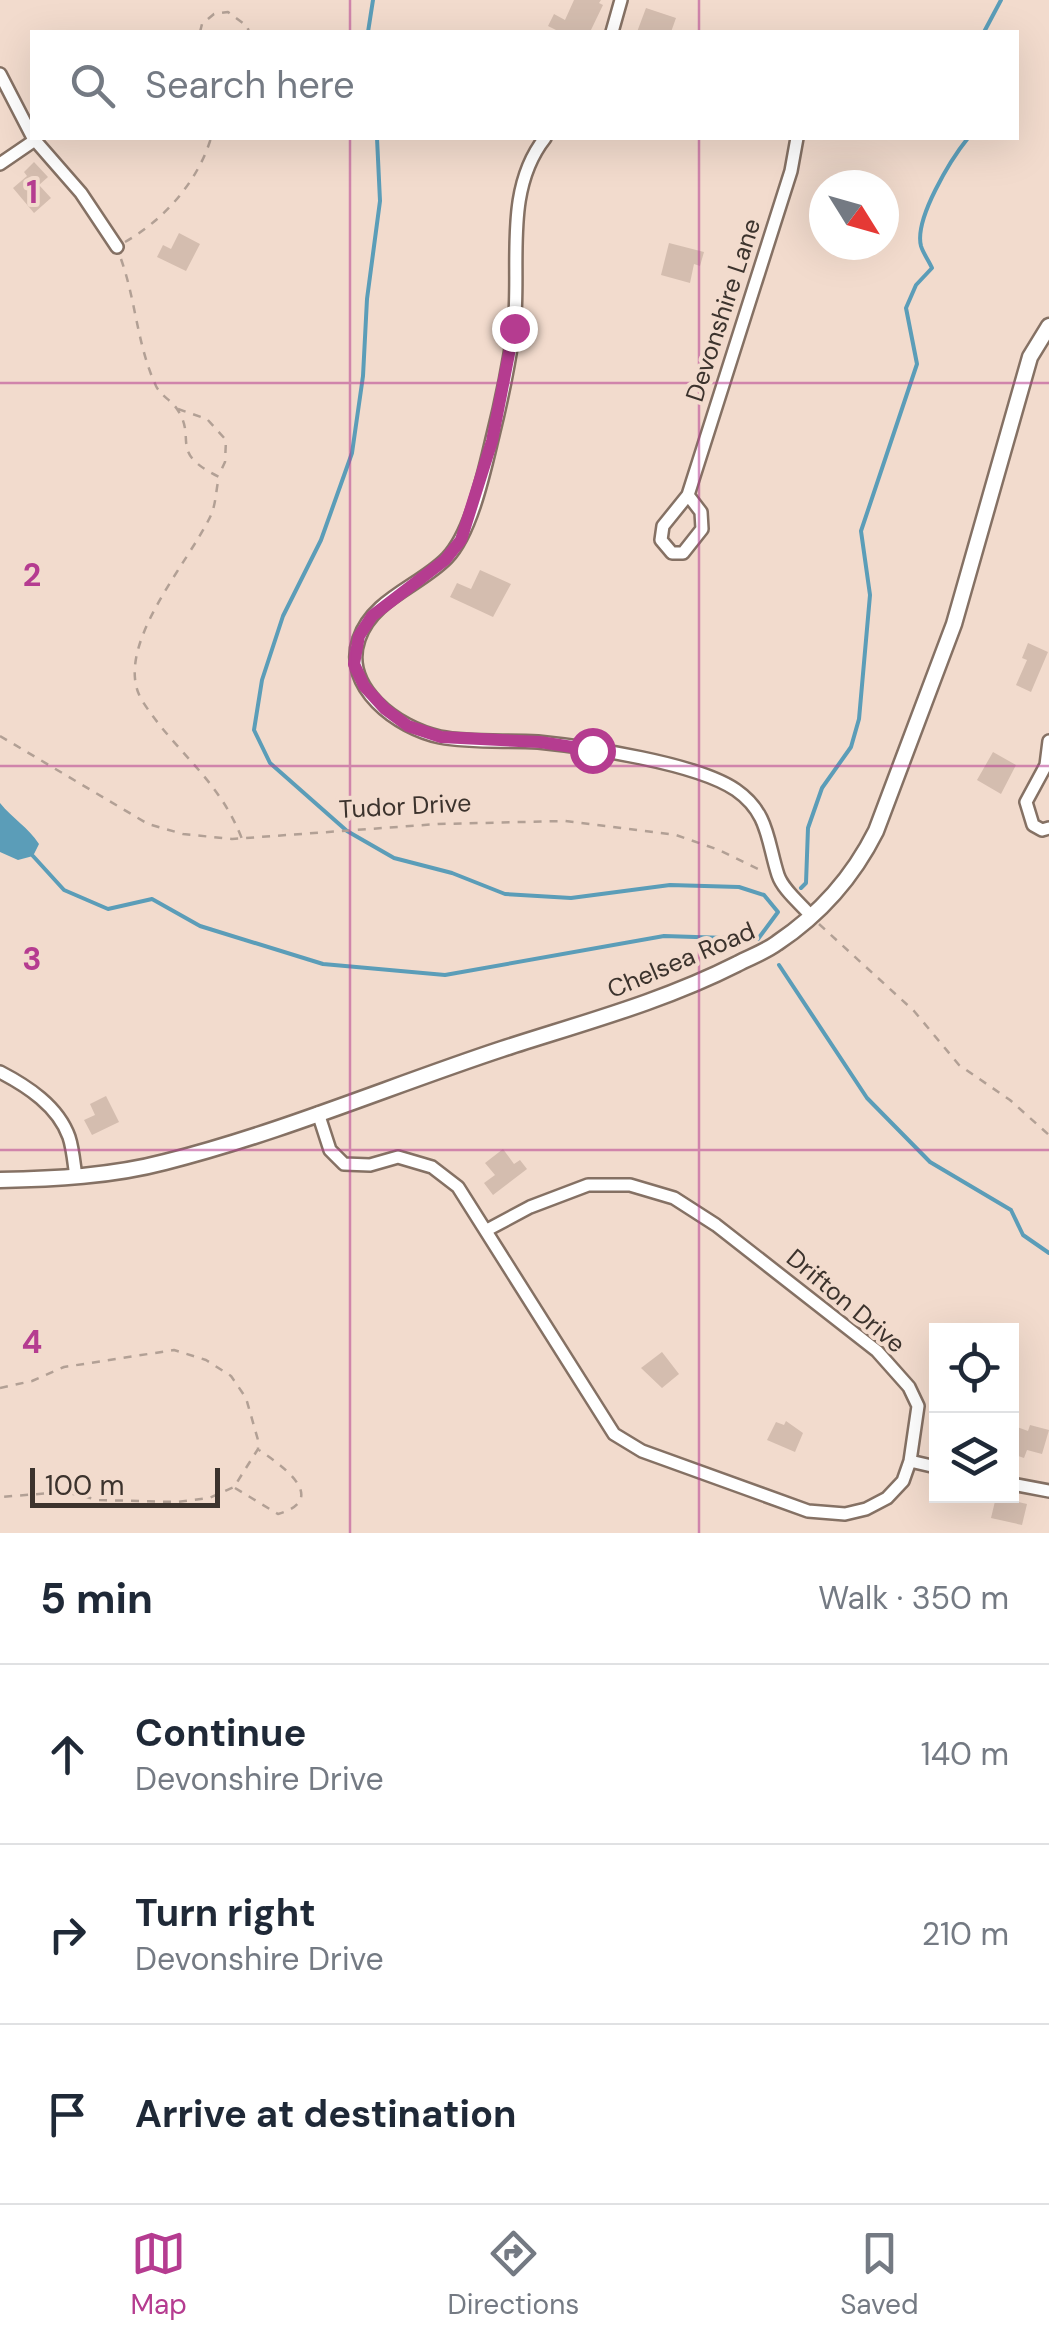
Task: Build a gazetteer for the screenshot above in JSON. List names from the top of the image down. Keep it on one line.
{"streets":{"street":["Devonshire Lane","Chelsea Road","Drifton Drive"],"path":["Tudor Drive"]},"crossings":[["Chelsea Road","Drifton Drive"]],"scale_bar":"100 m","north":"bottom right","page":{"search":"Search here","scale":"100 m","heading":["5 min","Walk · 350 m"],"list":[["Continue","Devonshire Drive","140 m"],["Turn right","Devonshire Drive","210 m"],"Arrive at destination"],"nav":["Map","Directions","Saved"]},"grid":{"rows":["1","2","3","4"]}}
